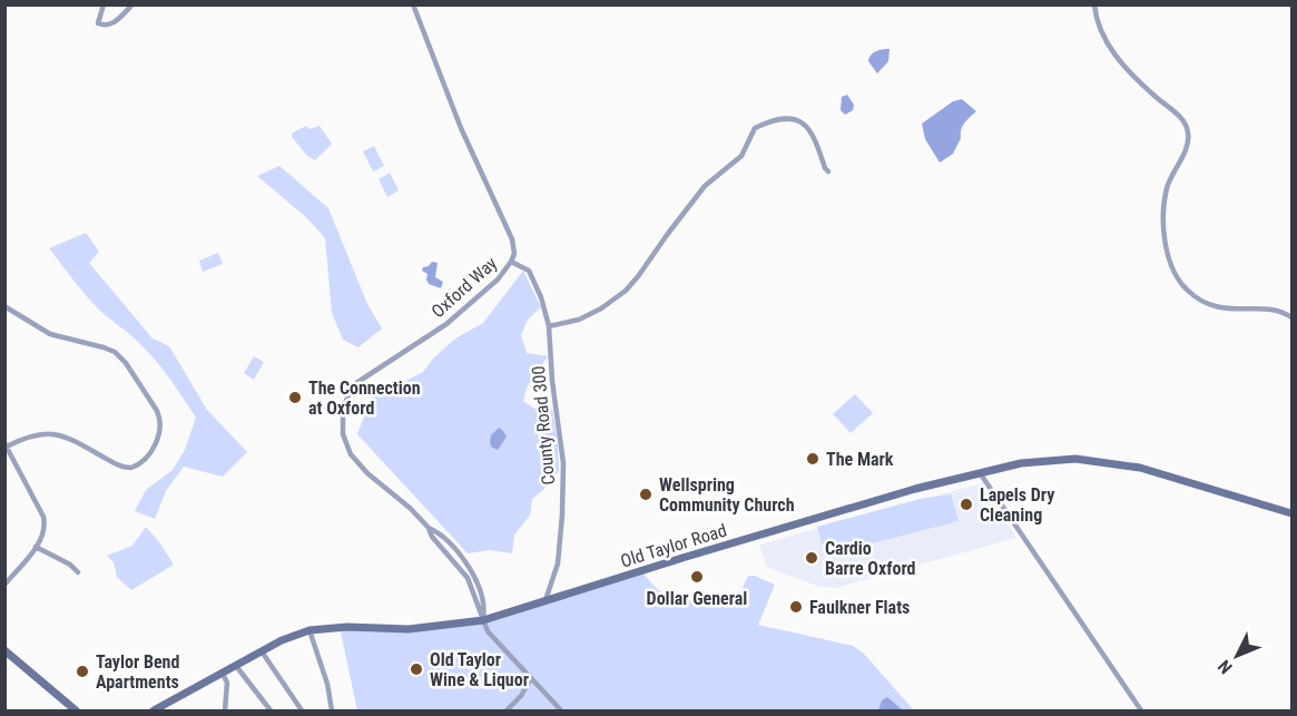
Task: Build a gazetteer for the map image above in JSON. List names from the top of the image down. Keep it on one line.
{"streets":{"street":["Oxford Way","County Road 300","Old Taylor Road"]},"crossings":[["Oxford Way","County Road 300"],["Oxford Way","Old Taylor Road"],["County Road 300","Old Taylor Road"]],"places":["The Connection at Oxford","The Mark","Wellspring Community Church","Lapels Dry Cleaning","Cardio Barre Oxford","Dollar General","Faulkner Flats","Old Taylor Wine & Liquor","Taylor Bend Apartments"],"north":"bottom left"}
